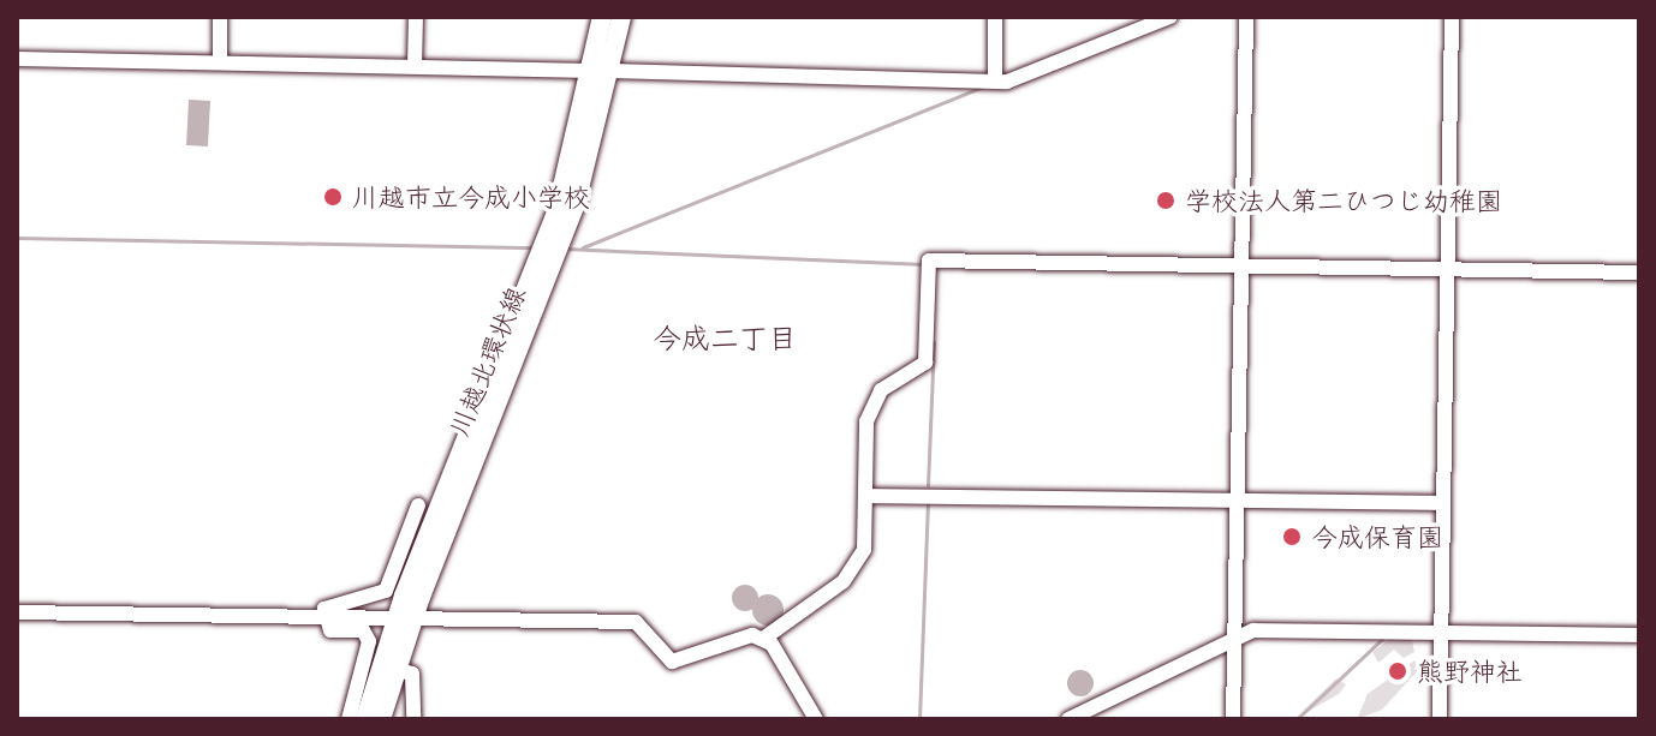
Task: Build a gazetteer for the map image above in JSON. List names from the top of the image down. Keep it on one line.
{"streets":{"main road":["川越北環状線"]},"districts":["今成二丁目"],"places":["川越市立今成小学校","学校法人第二ひつじ幼稚園","今成保育園","熊野神社"]}
